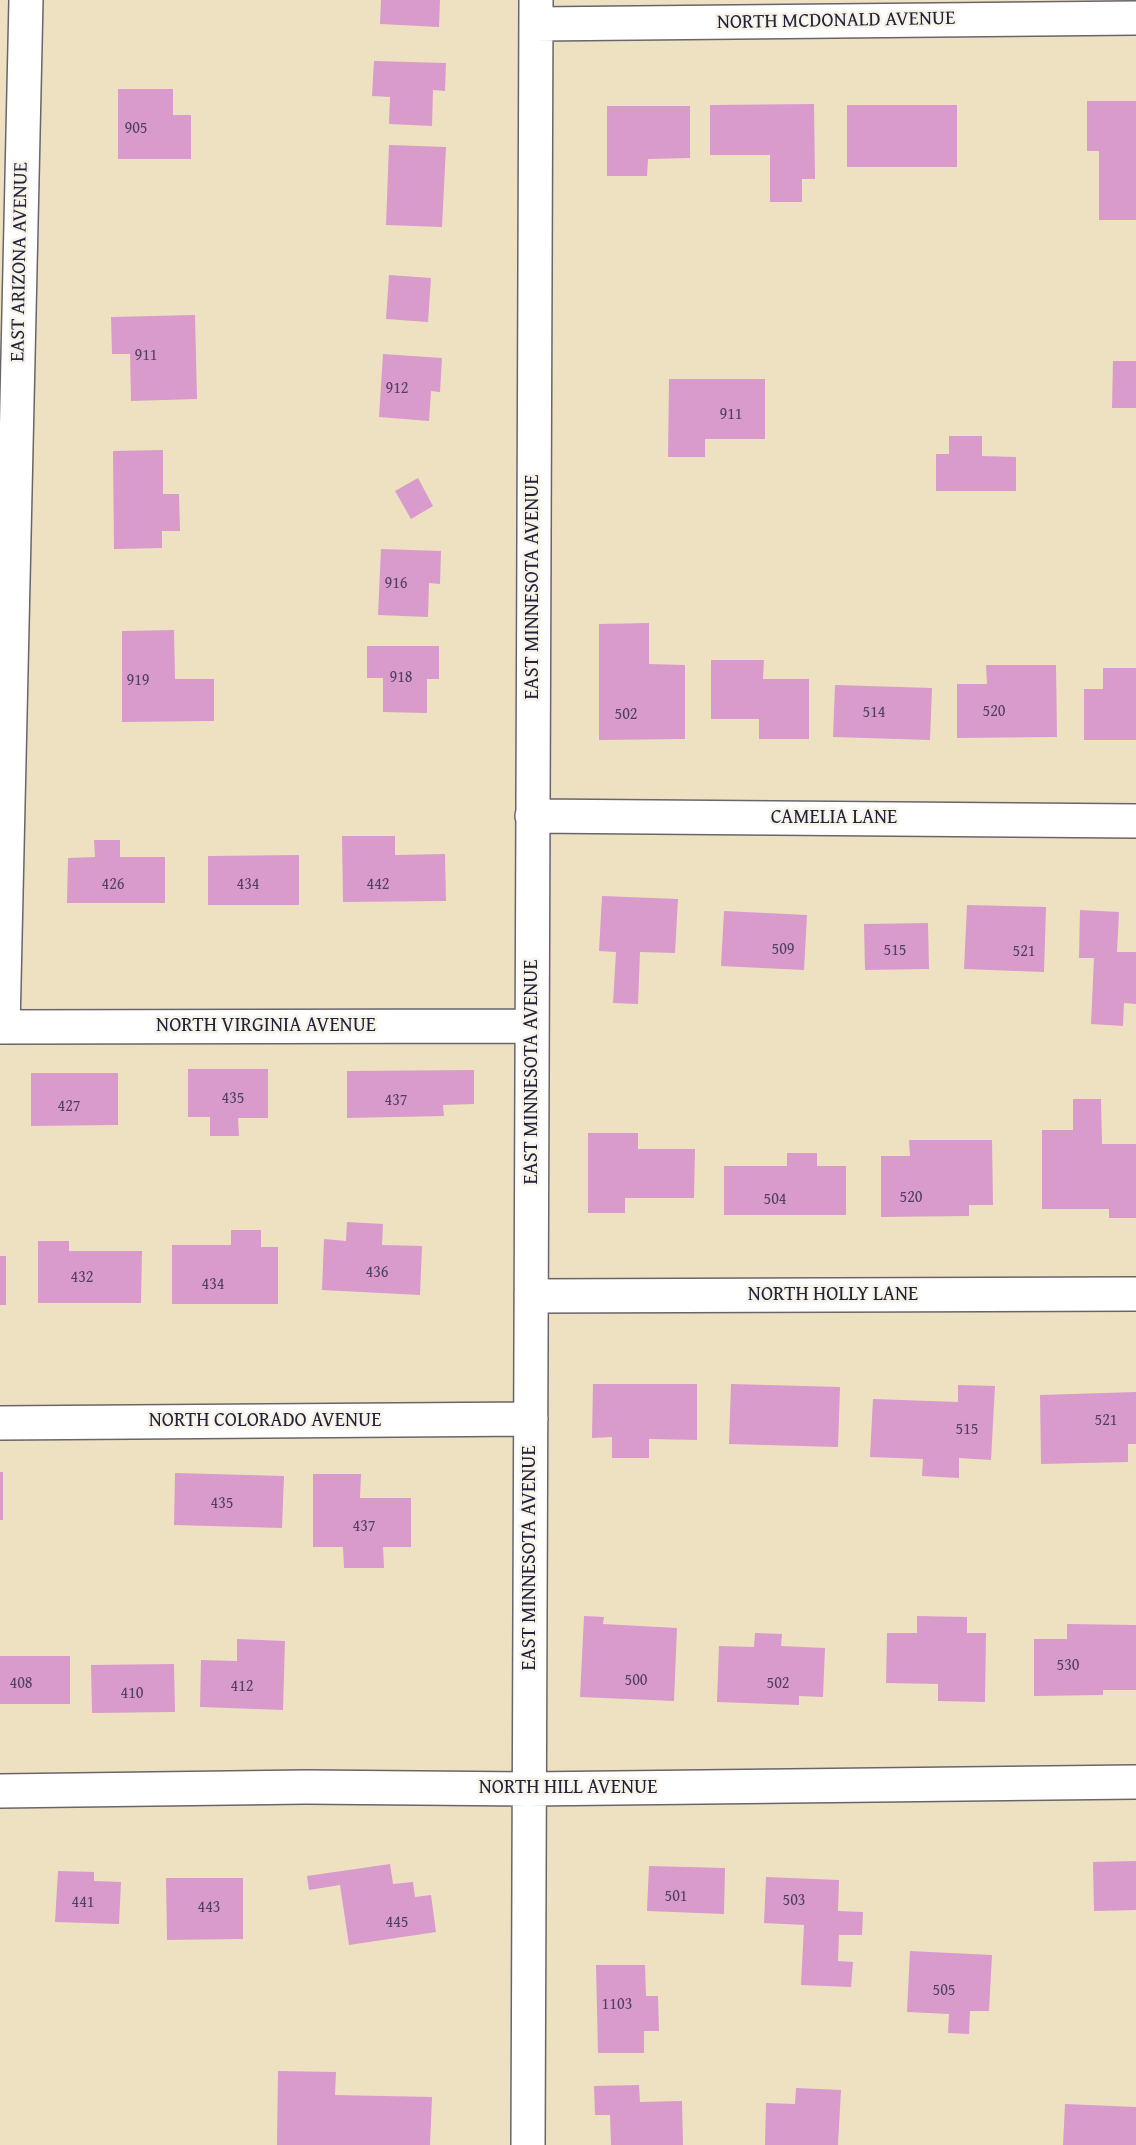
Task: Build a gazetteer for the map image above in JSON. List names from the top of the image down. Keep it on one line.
{"streets":{"street":["NORTH MCDONALD AVENUE","EAST ARIZONA AVENUE","EAST MINNESOTA AVENUE","CAMELIA LANE","NORTH VIRGINIA AVENUE","NORTH HOLLY LANE","NORTH COLORADO AVENUE","NORTH HILL AVENUE"]},"crossings":[["NORTH MCDONALD AVENUE","EAST MINNESOTA AVENUE"],["EAST ARIZONA AVENUE","NORTH VIRGINIA AVENUE"],["EAST MINNESOTA AVENUE","CAMELIA LANE"],["EAST MINNESOTA AVENUE","NORTH VIRGINIA AVENUE"],["EAST MINNESOTA AVENUE","NORTH HOLLY LANE"],["EAST MINNESOTA AVENUE","NORTH COLORADO AVENUE"],["EAST MINNESOTA AVENUE","NORTH HILL AVENUE"]],"house_numbers":["905","911","912","911","916","918","919","520","514","502","426","434","442","509","515","521","435","437","427","520","504","436","432","434","521","515","435","437","530","500","408","502","412","410","501","503","441","443","445","505","1103"]}
